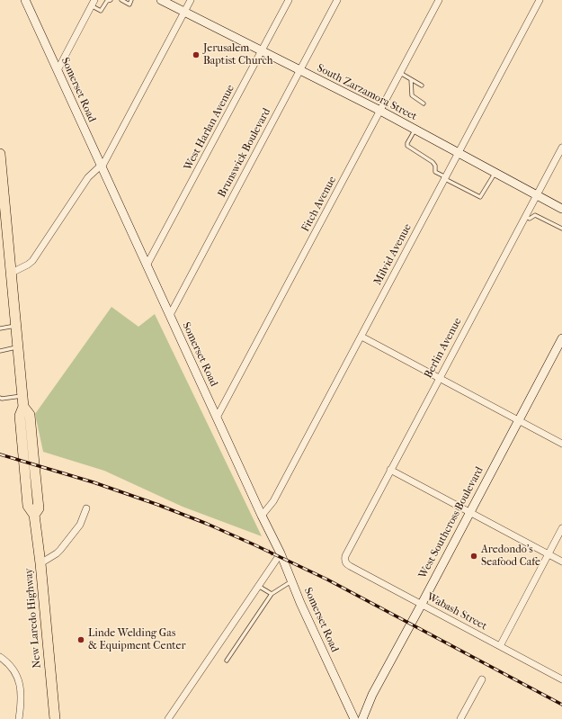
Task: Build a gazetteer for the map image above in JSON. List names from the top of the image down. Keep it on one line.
{"streets":{"main road":["Somerset Road","South Zarzamora Street","West Southcross Boulevard","New Laredo Highway"],"street":["West Harlan Avenue","Brunswick Boulevard","Fitch Avenue","Milvid Avenue","Berlin Avenue","Wabash Street"]},"crossings":[["Somerset Road","West Harlan Avenue"],["Somerset Road","Brunswick Boulevard"],["Somerset Road","Fitch Avenue"],["Somerset Road","Milvid Avenue"],["South Zarzamora Street","West Harlan Avenue"],["South Zarzamora Street","Brunswick Boulevard"],["South Zarzamora Street","Fitch Avenue"],["South Zarzamora Street","Milvid Avenue"],["South Zarzamora Street","Berlin Avenue"],["Berlin Avenue","Wabash Street"],["West Southcross Boulevard","Wabash Street"]],"places":["Jerusalem Baptist Church","Aredondo's Seafood Cafe","Linde Welding Gas & Equipment Center"]}
